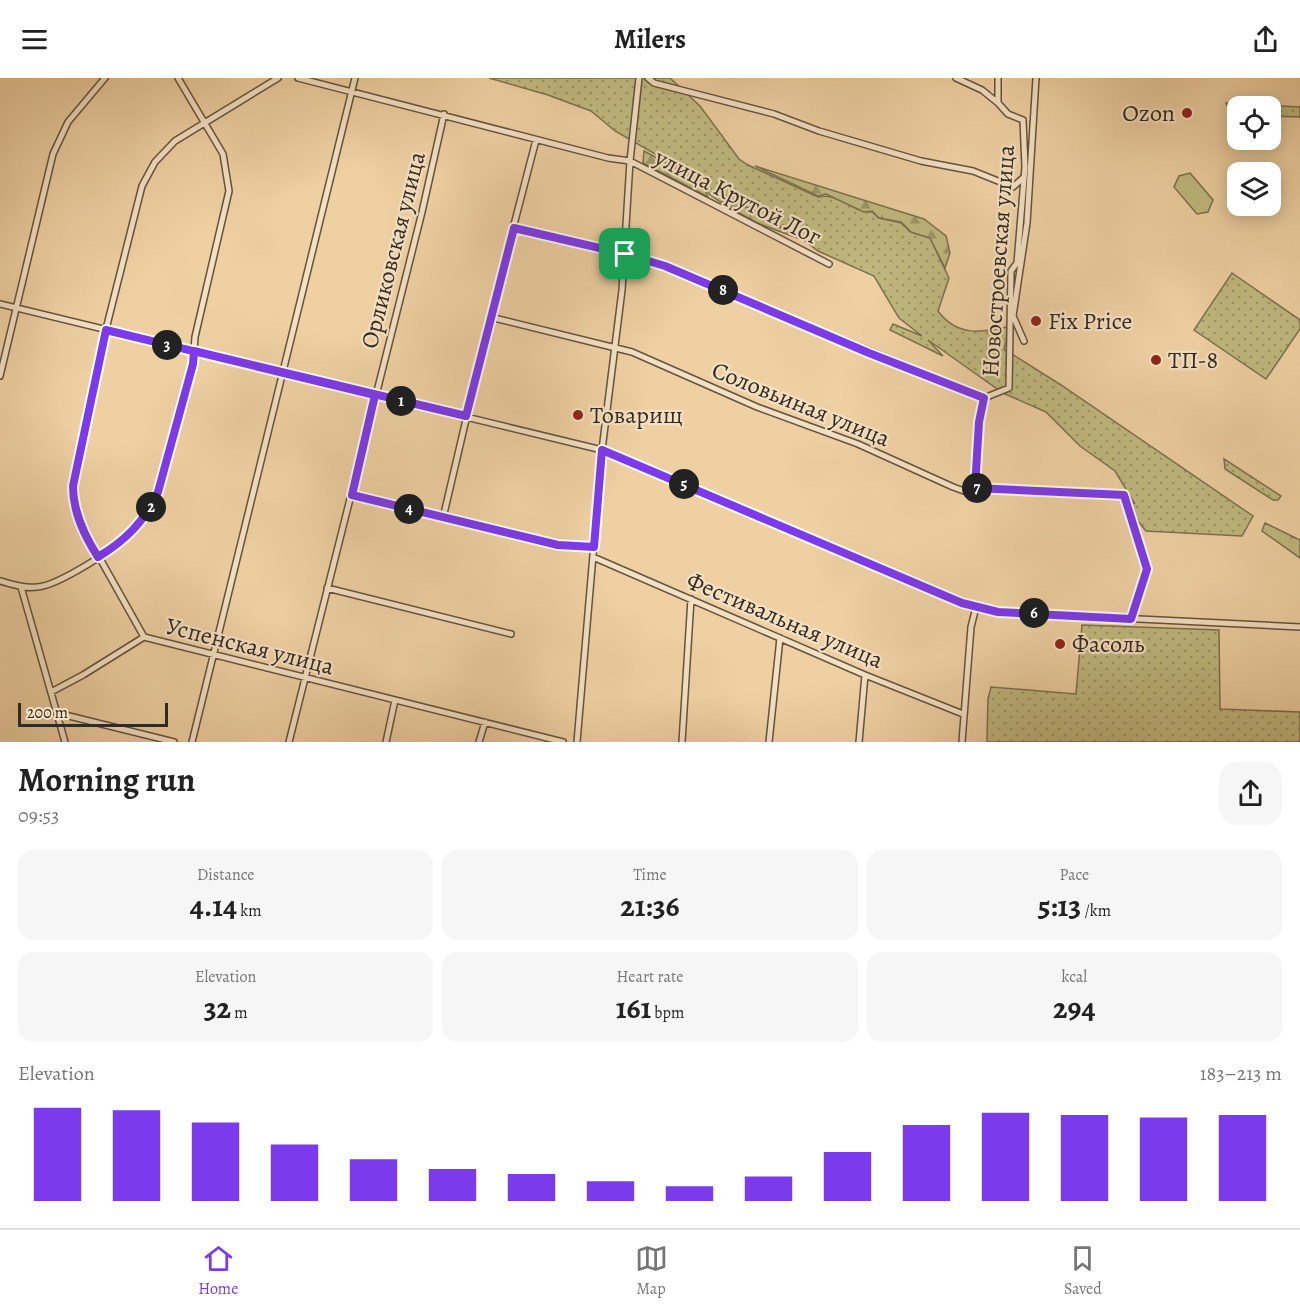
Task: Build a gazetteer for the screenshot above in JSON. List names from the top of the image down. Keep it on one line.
{"streets":{"street":["улица Крутой Лог","Орликовская улица","Новостроевская улица","Соловьиная улица","Фестивальная улица","Успенская улица"]},"crossings":[["улица Крутой Лог","Орликовская улица"],["Орликовская улица","Успенская улица"],["Новостроевская улица","Соловьиная улица"]],"places":["Ozon","Fix Price","ТП-8","Товарищ","Фасоль"],"scale_bar":"200 m","page":{"header":"Milers","pins":["8","3","1","5","7","2","4","6"],"scale":"200 m","heading":["Morning run","09:53"],"stats":[["Distance","4.14 km"],["Time","21:36"],["Pace","5:13 /km"],["Elevation","32 m"],["Heart rate","161 bpm"],["kcal","294"]],"chart":["Elevation","183–213 m"],"tabs":["Home","Map","Saved"]}}
